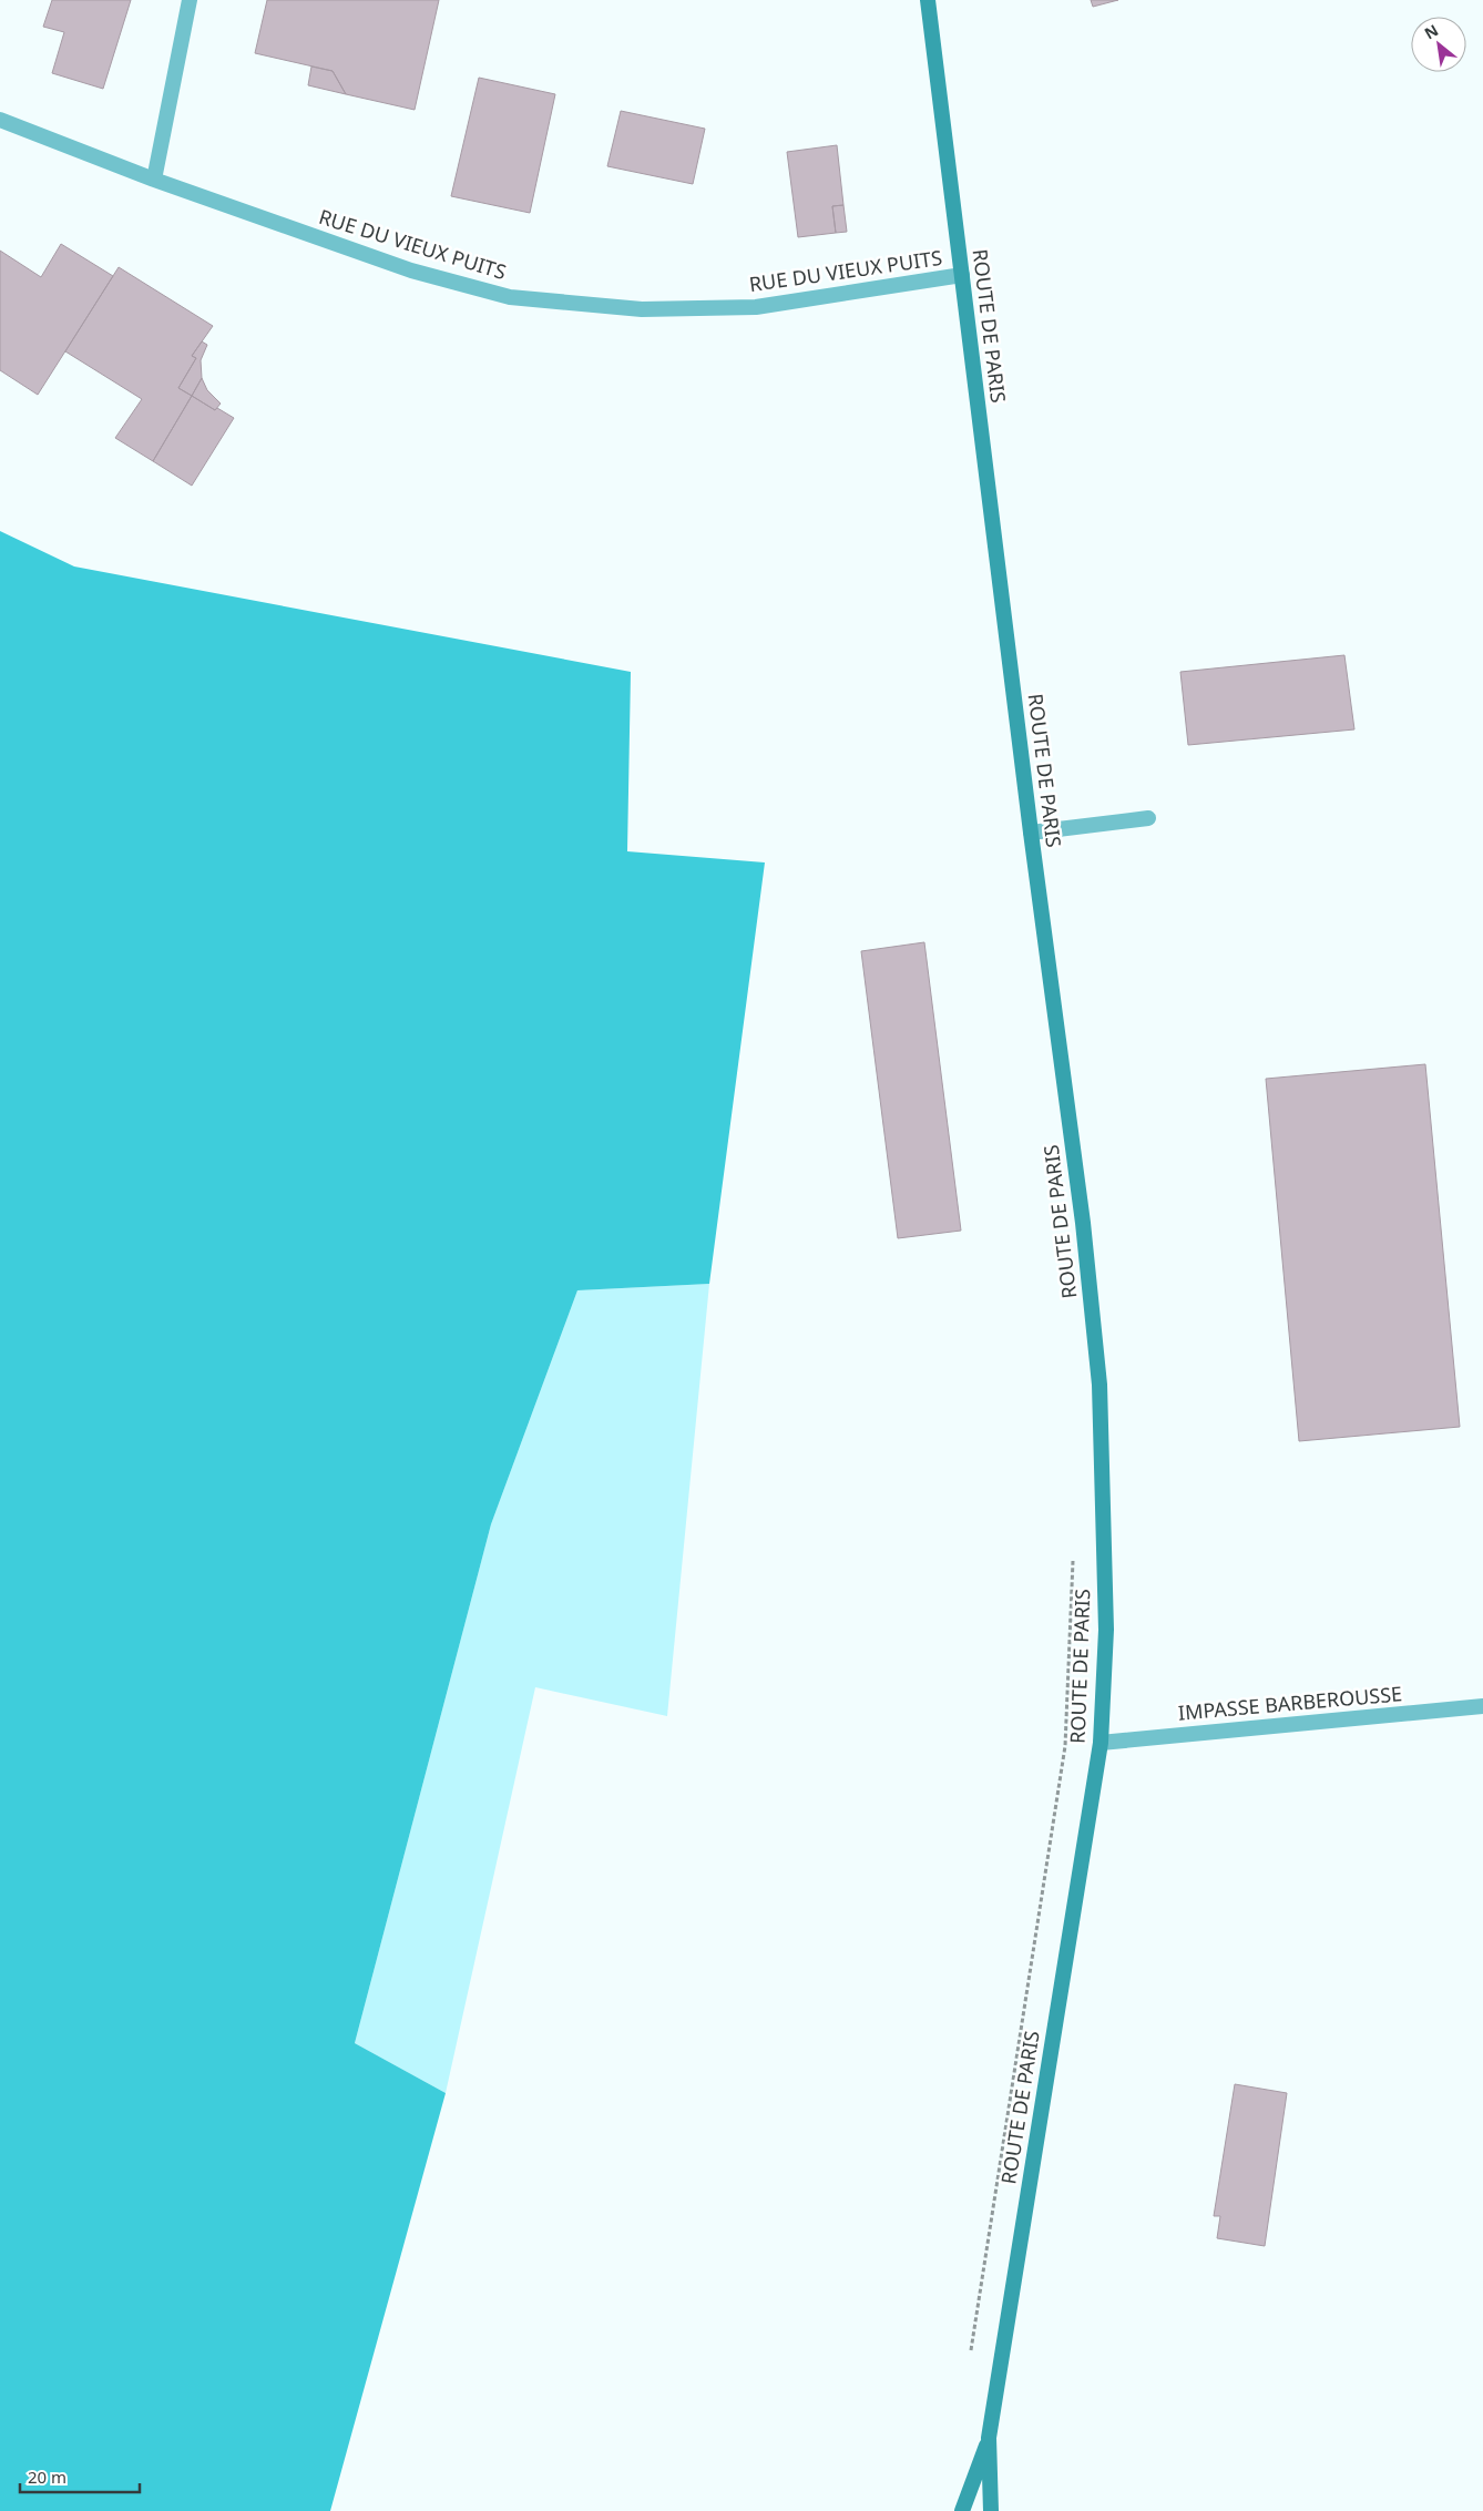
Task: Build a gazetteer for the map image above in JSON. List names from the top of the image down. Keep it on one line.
{"streets":{"main road":["ROUTE DE PARIS"],"street":["RUE DU VIEUX PUITS","IMPASSE BARBEROUSSE"]},"crossings":[["RUE DU VIEUX PUITS","ROUTE DE PARIS"],["ROUTE DE PARIS","IMPASSE BARBEROUSSE"]],"scale_bar":"20 m","north":"top left"}
